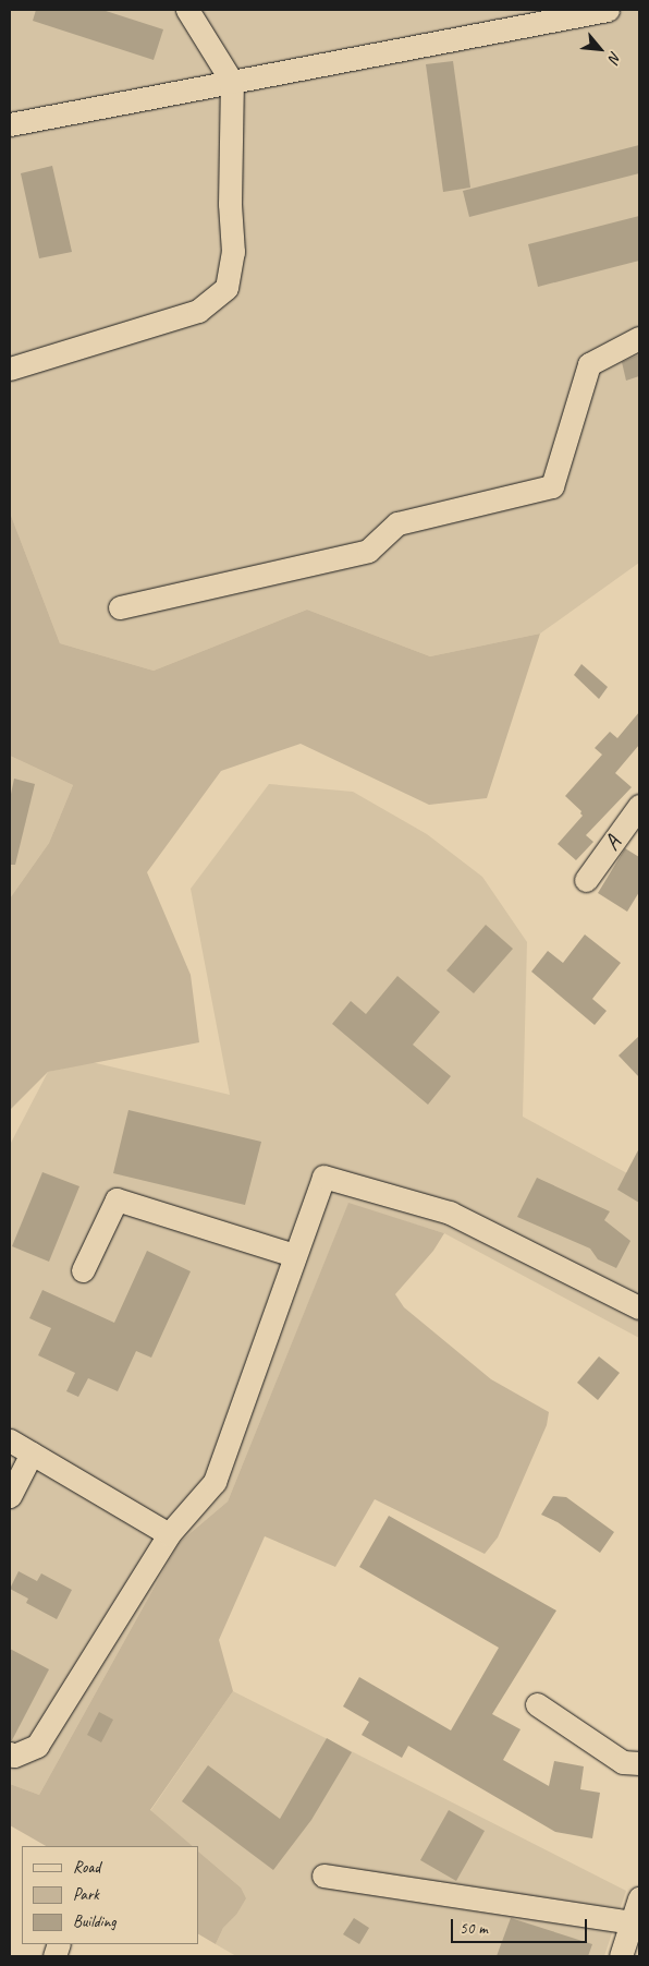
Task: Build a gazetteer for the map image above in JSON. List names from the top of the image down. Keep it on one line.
{"streets":{"street":["A"]},"legend":["Road","Park","Building"],"scale_bar":"50 m","north":"bottom right"}
